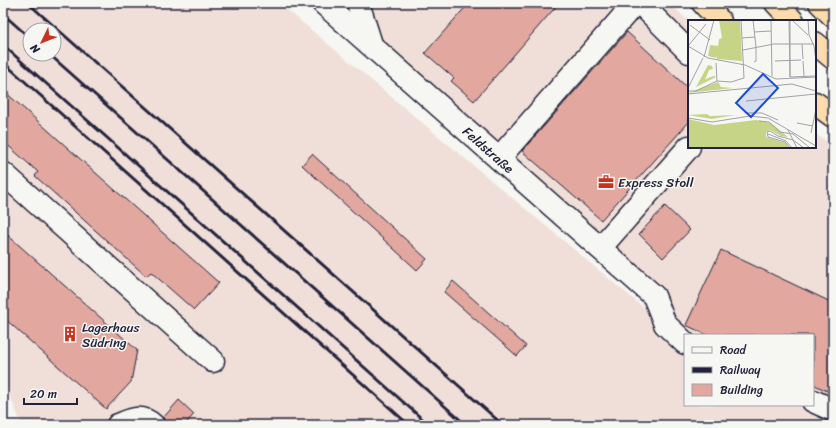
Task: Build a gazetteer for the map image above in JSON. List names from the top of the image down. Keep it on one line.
{"streets":{"street":["Feldstraße"]},"places":{"office":["Express Stoll"],"building":["Lagerhaus Südring"]},"legend":["Road","Railway","Building"],"scale_bar":"20 m","north":"bottom left"}
